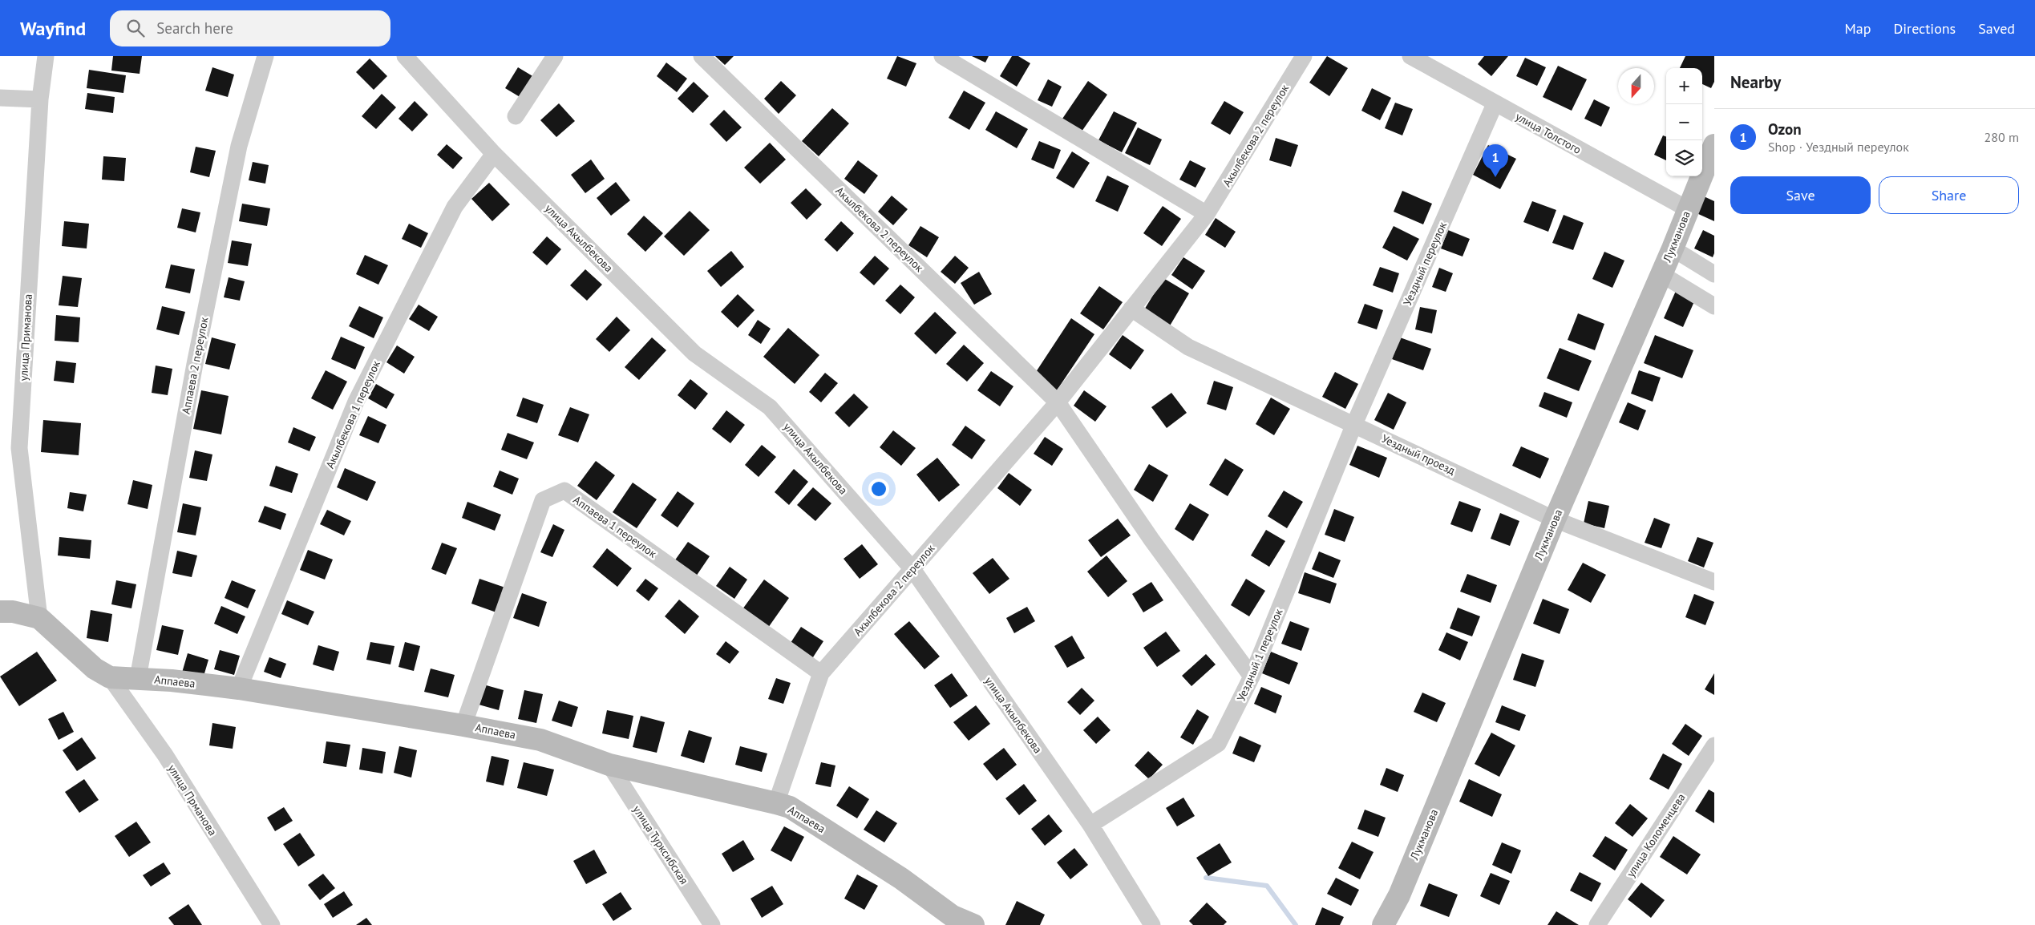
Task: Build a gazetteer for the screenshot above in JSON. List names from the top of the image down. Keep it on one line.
{"streets":{"street":["улица Толстого","Акылбекова 2 переулок","Лукманова","улица Акылбекова","Уездный переулок","улица Приманова","Аппаева 2 переулок","Акылбекова 1 переулок","Уездный проезд","Аппаева 1 переулок","Уездный 1 переулок","Аппаева","улица Прманова","улица Коломенцева","улица Турксибская"]},"crossings":[["улица Толстого","Лукманова"],["улица Толстого","Уездный переулок"],["Акылбекова 2 переулок","улица Акылбекова"],["Акылбекова 2 переулок","Уездный проезд"],["Акылбекова 2 переулок","Аппаева 1 переулок"],["Акылбекова 2 переулок","Уездный 1 переулок"],["Акылбекова 2 переулок","Аппаева"],["Лукманова","Уездный проезд"],["улица Акылбекова","Акылбекова 1 переулок"],["улица Акылбекова","Уездный 1 переулок"],["Уездный переулок","Уездный проезд"],["Уездный переулок","Уездный 1 переулок"],["улица Приманова","Аппаева"],["Аппаева 2 переулок","Аппаева"],["Акылбекова 1 переулок","Аппаева"],["Уездный проезд","Уездный 1 переулок"],["Аппаева 1 переулок","Аппаева"],["Аппаева","улица Прманова"],["Аппаева","улица Турксибская"]],"north":"bottom","page":{"header":"Wayfind","search":"Search here","nav":["Map","Directions","Saved"],"heading":"Nearby","map_buttons":["+","−"],"list":[{"mark":"1","name":"Ozon","note":"Shop · Уездный переулок","value":"280 m"}],"pins":"1","buttons":["Save","Share"]}}
